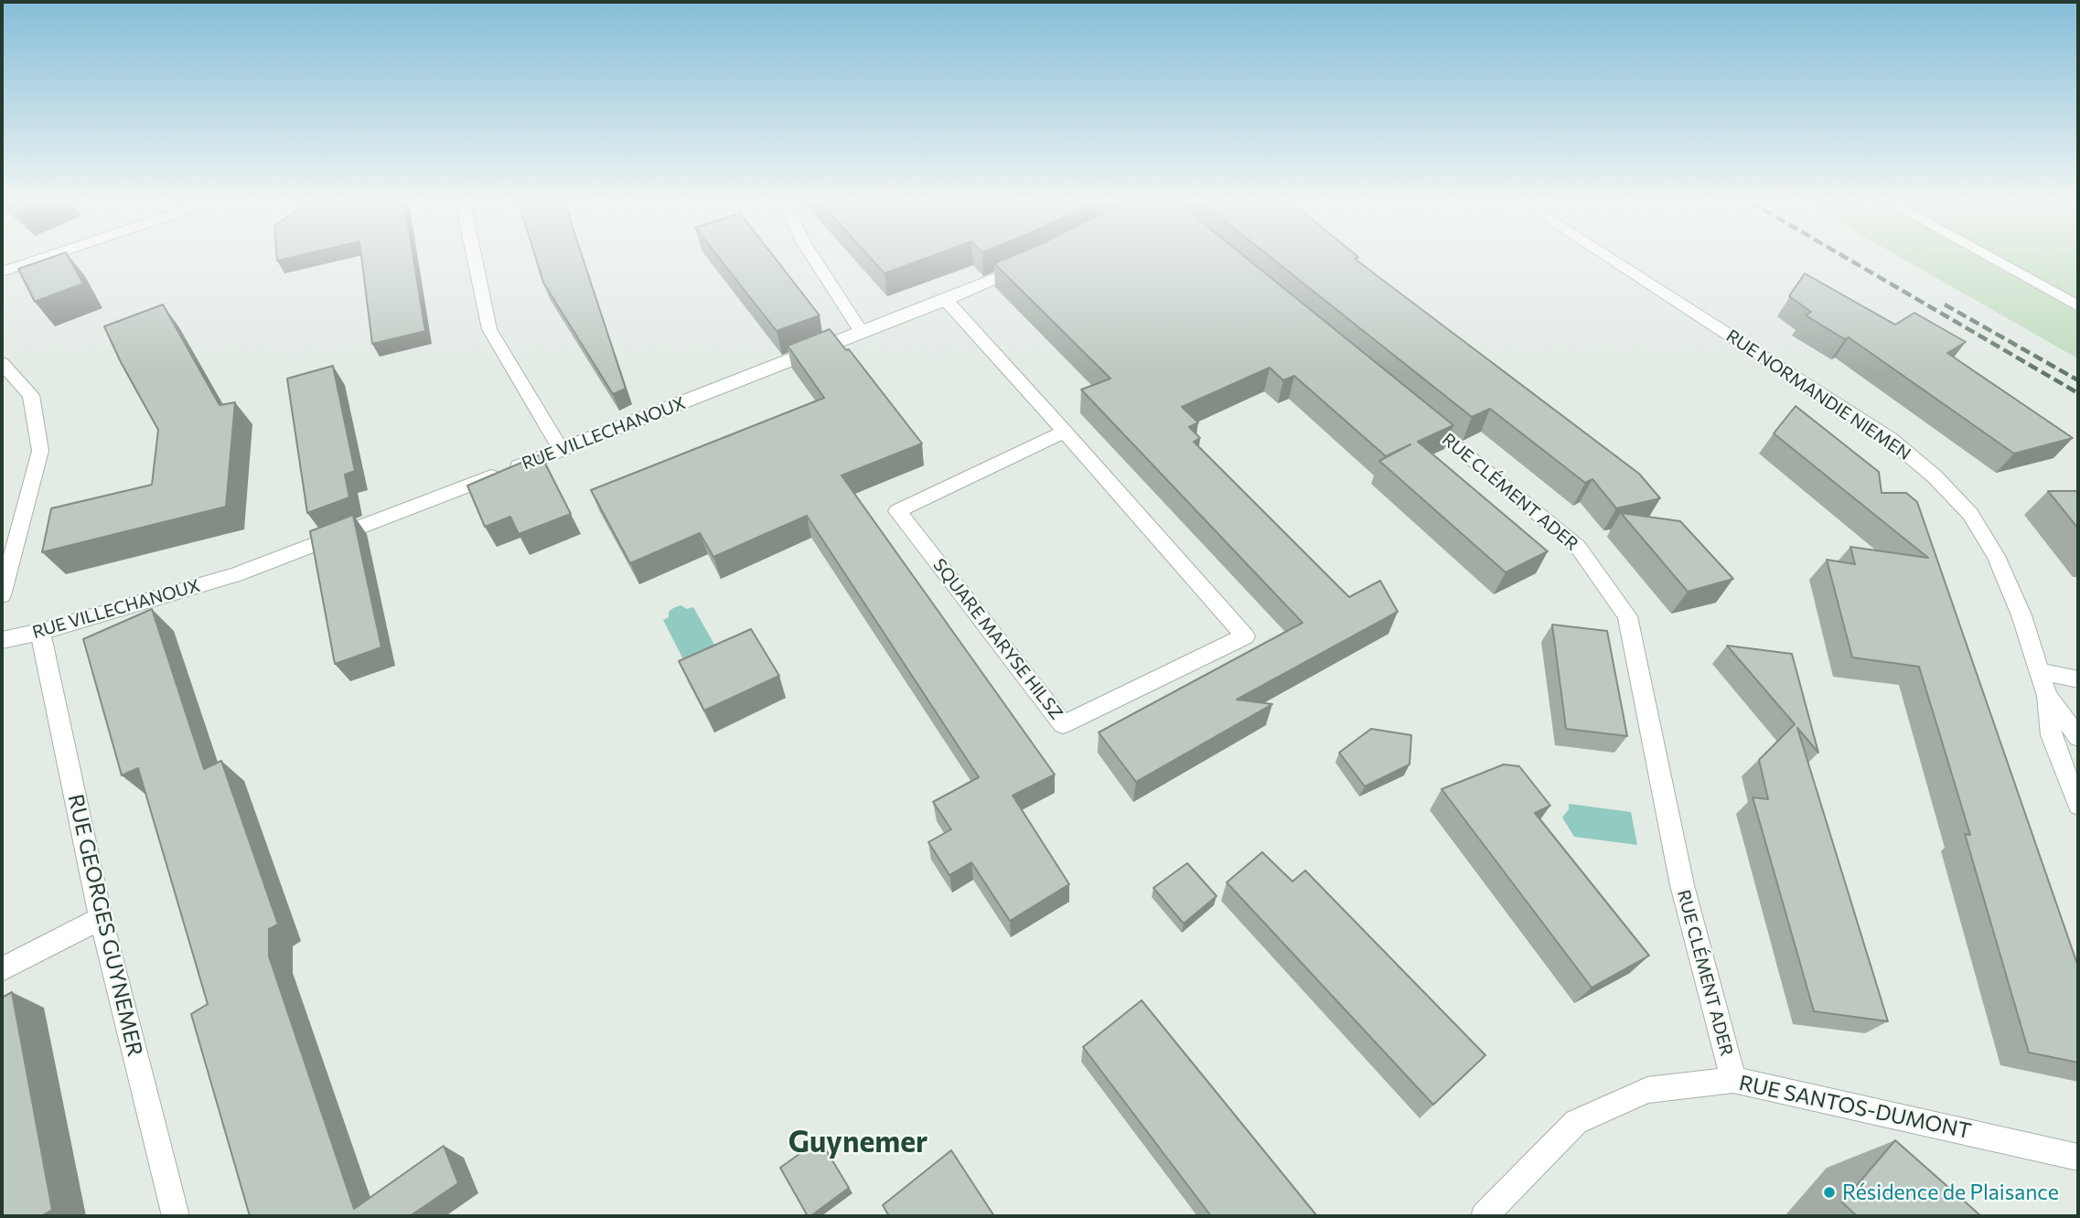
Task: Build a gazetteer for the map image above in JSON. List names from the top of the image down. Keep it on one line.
{"streets":{"street":["RUE NORMANDIE NIEMEN","RUE VILLECHANOUX","RUE CLÉMENT ADER","SQUARE MARYSE HILSZ","RUE GEORGES GUYNEMER","RUE SANTOS-DUMONT"]},"crossings":[["RUE VILLECHANOUX","SQUARE MARYSE HILSZ"],["RUE VILLECHANOUX","RUE GEORGES GUYNEMER"],["RUE CLÉMENT ADER","RUE SANTOS-DUMONT"]],"districts":["Guynemer"],"places":["Résidence de Plaisance"]}
